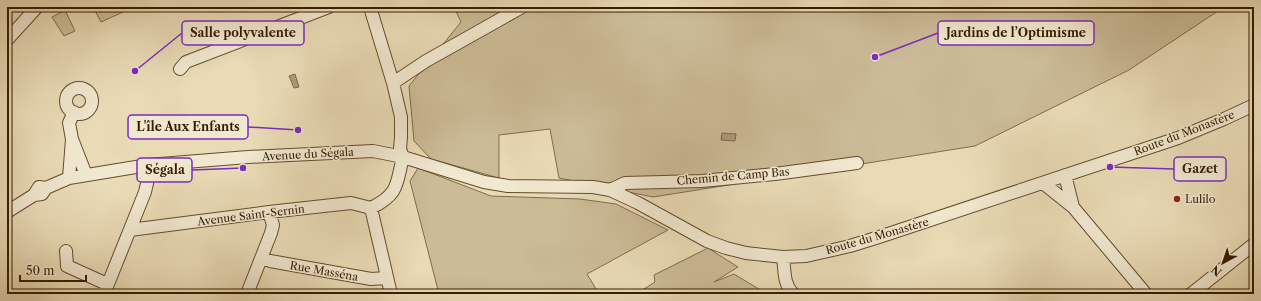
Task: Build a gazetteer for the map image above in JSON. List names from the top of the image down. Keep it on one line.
{"streets":{"street":["Route du Monastère","Avenue du Ségala","Chemin de Camp Bas","Avenue Saint-Sernin","Rue Masséna"]},"crossings":[["Route du Monastère","Avenue du Ségala"],["Route du Monastère","Chemin de Camp Bas"]],"places":["Jardins de l’Optimisme","Salle polyvalente","L'île Aux Enfants","Gazet","Ségala","Lulilo"],"scale_bar":"50 m","north":"bottom left"}
